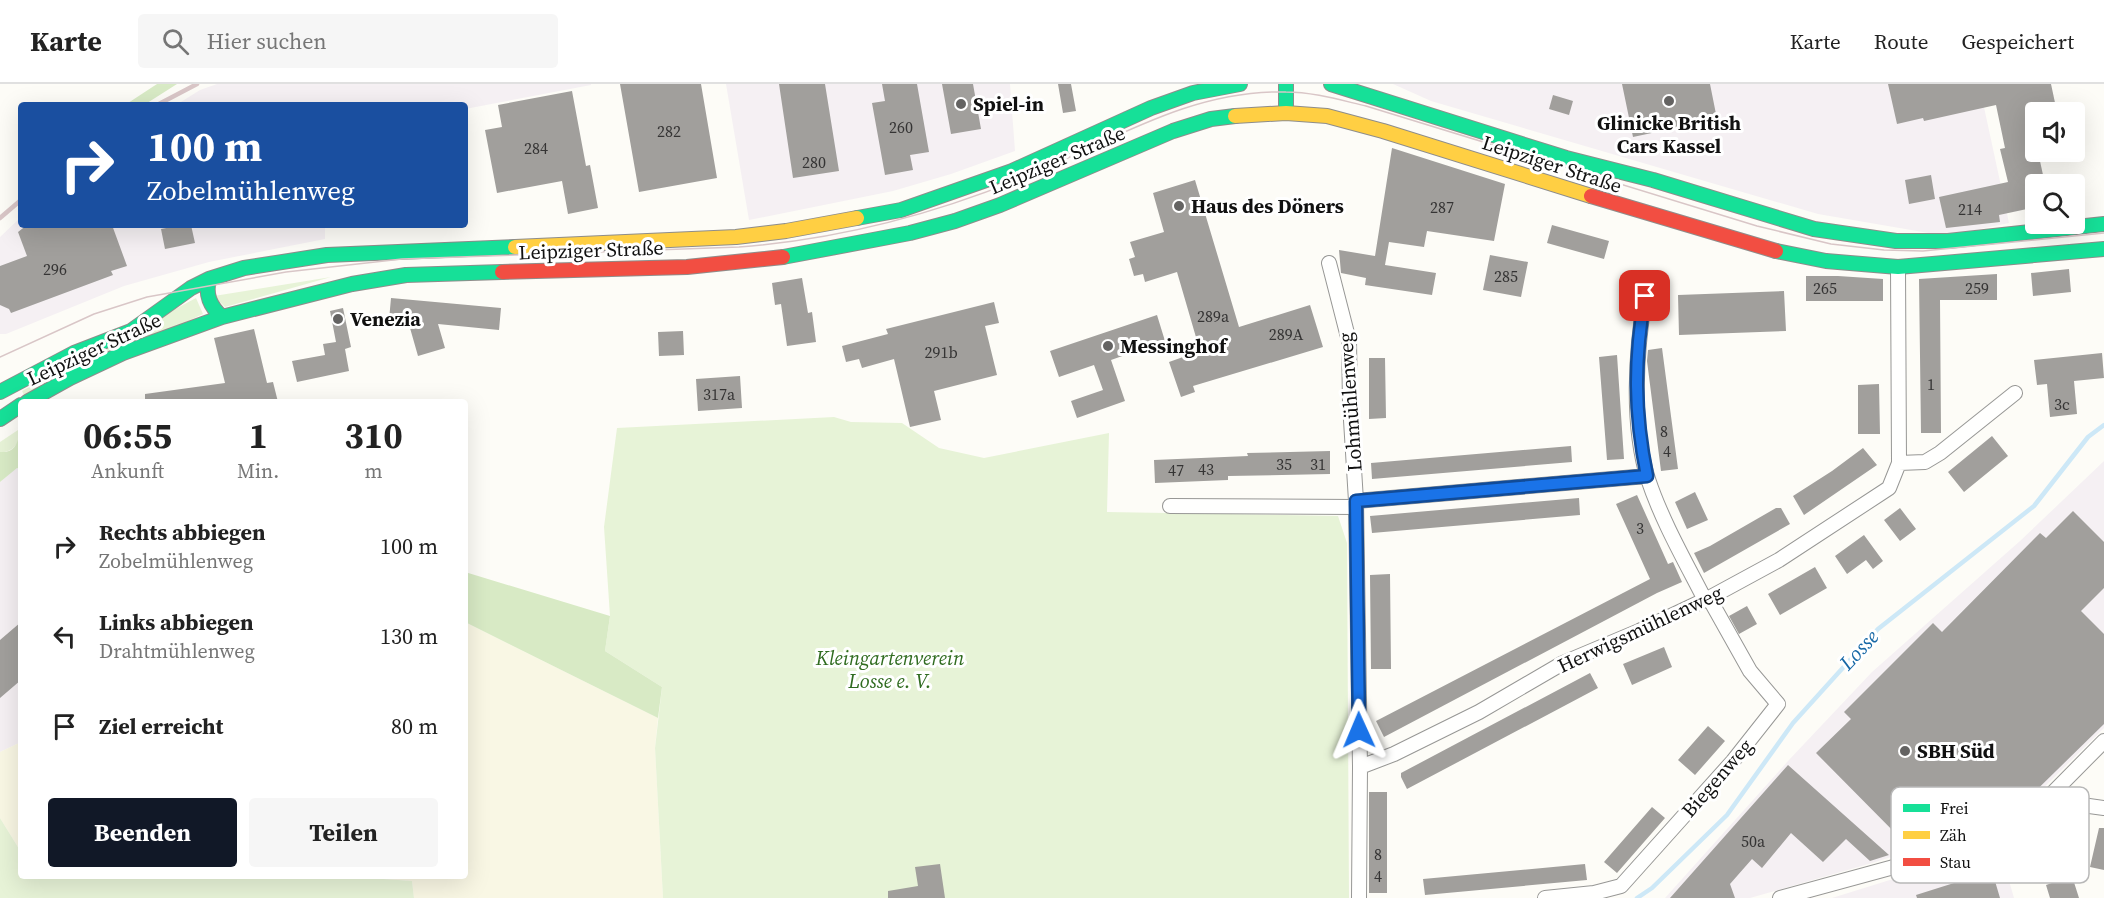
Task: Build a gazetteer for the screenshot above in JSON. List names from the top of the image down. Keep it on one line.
{"streets":{"main road":["Leipziger Straße"],"street":["Lohmühlenweg","Herwigsmühlenweg","Biegenweg"]},"crossings":[["Leipziger Straße","Herwigsmühlenweg"],["Lohmühlenweg","Herwigsmühlenweg"],["Herwigsmühlenweg","Biegenweg"]],"water":["Losse"],"parks":["Kleingartenverein Losse e. V."],"places":["Glinicke British Cars Kassel","Spiel-in","Haus des Döners","Venezia","Messinghof","SBH Süd"],"house_numbers":["260","282","284","280","287","214","296","285","265","259","289a","289A","291b","1","317a","3c","8","4","35","31","43","47","3","50a","8","4"],"legend":["Frei","Zäh","Stau"],"page":{"header":"Karte","search":"Hier suchen","nav":["Karte","Route","Gespeichert"],"turn":["100 m","Zobelmühlenweg"],"eta":["06:55","Ankunft","1","Min.","310","m"],"list":[{"name":"Rechts abbiegen","note":"Zobelmühlenweg","value":"100 m"},{"name":"Links abbiegen","note":"Drahtmühlenweg","value":"130 m"},{"name":"Ziel erreicht","value":"80 m"}],"buttons":["Beenden","Teilen"]}}
